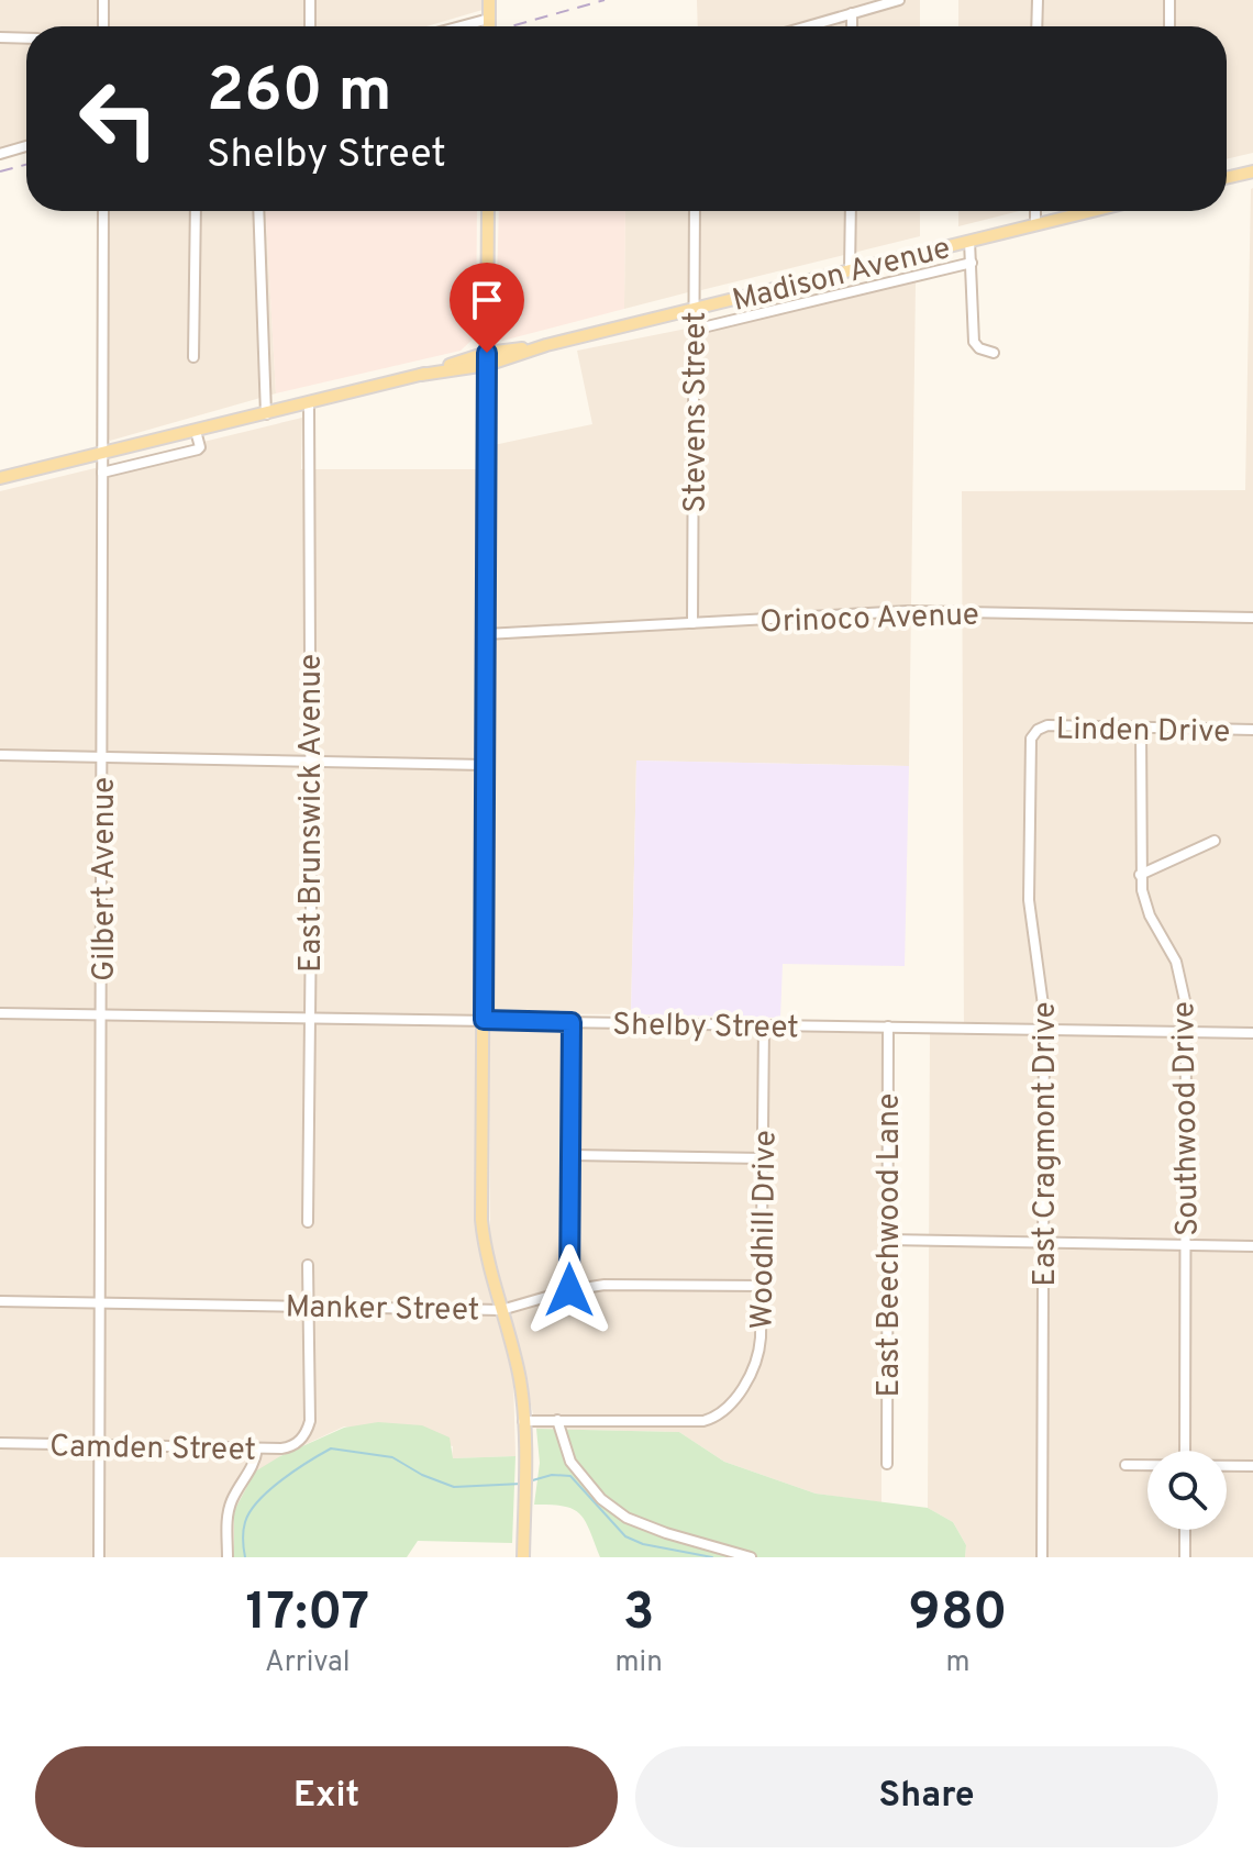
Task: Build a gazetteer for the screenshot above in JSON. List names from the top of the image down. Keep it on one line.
{"streets":{"main road":["Madison Avenue"],"street":["Stevens Street","Orinoco Avenue","Linden Drive","East Brunswick Avenue","Gilbert Avenue","Shelby Street","Southwood Drive","East Cragmont Drive","Woodhill Drive","East Beechwood Lane","Manker Street","Camden Street"]},"crossings":[["Madison Avenue","Stevens Street"],["Madison Avenue","East Brunswick Avenue"],["Madison Avenue","Gilbert Avenue"],["Stevens Street","Orinoco Avenue"],["Linden Drive","Southwood Drive"],["Linden Drive","East Cragmont Drive"],["East Brunswick Avenue","Shelby Street"],["Gilbert Avenue","Shelby Street"],["Gilbert Avenue","Manker Street"],["Gilbert Avenue","Camden Street"],["Shelby Street","Southwood Drive"],["Shelby Street","East Cragmont Drive"],["Shelby Street","Woodhill Drive"],["Shelby Street","East Beechwood Lane"],["Woodhill Drive","Manker Street"],["Manker Street","Camden Street"]],"page":{"turn":["260 m","Shelby Street"],"eta":["17:07","Arrival","3","min","980","m"],"buttons":["Exit","Share"]}}
